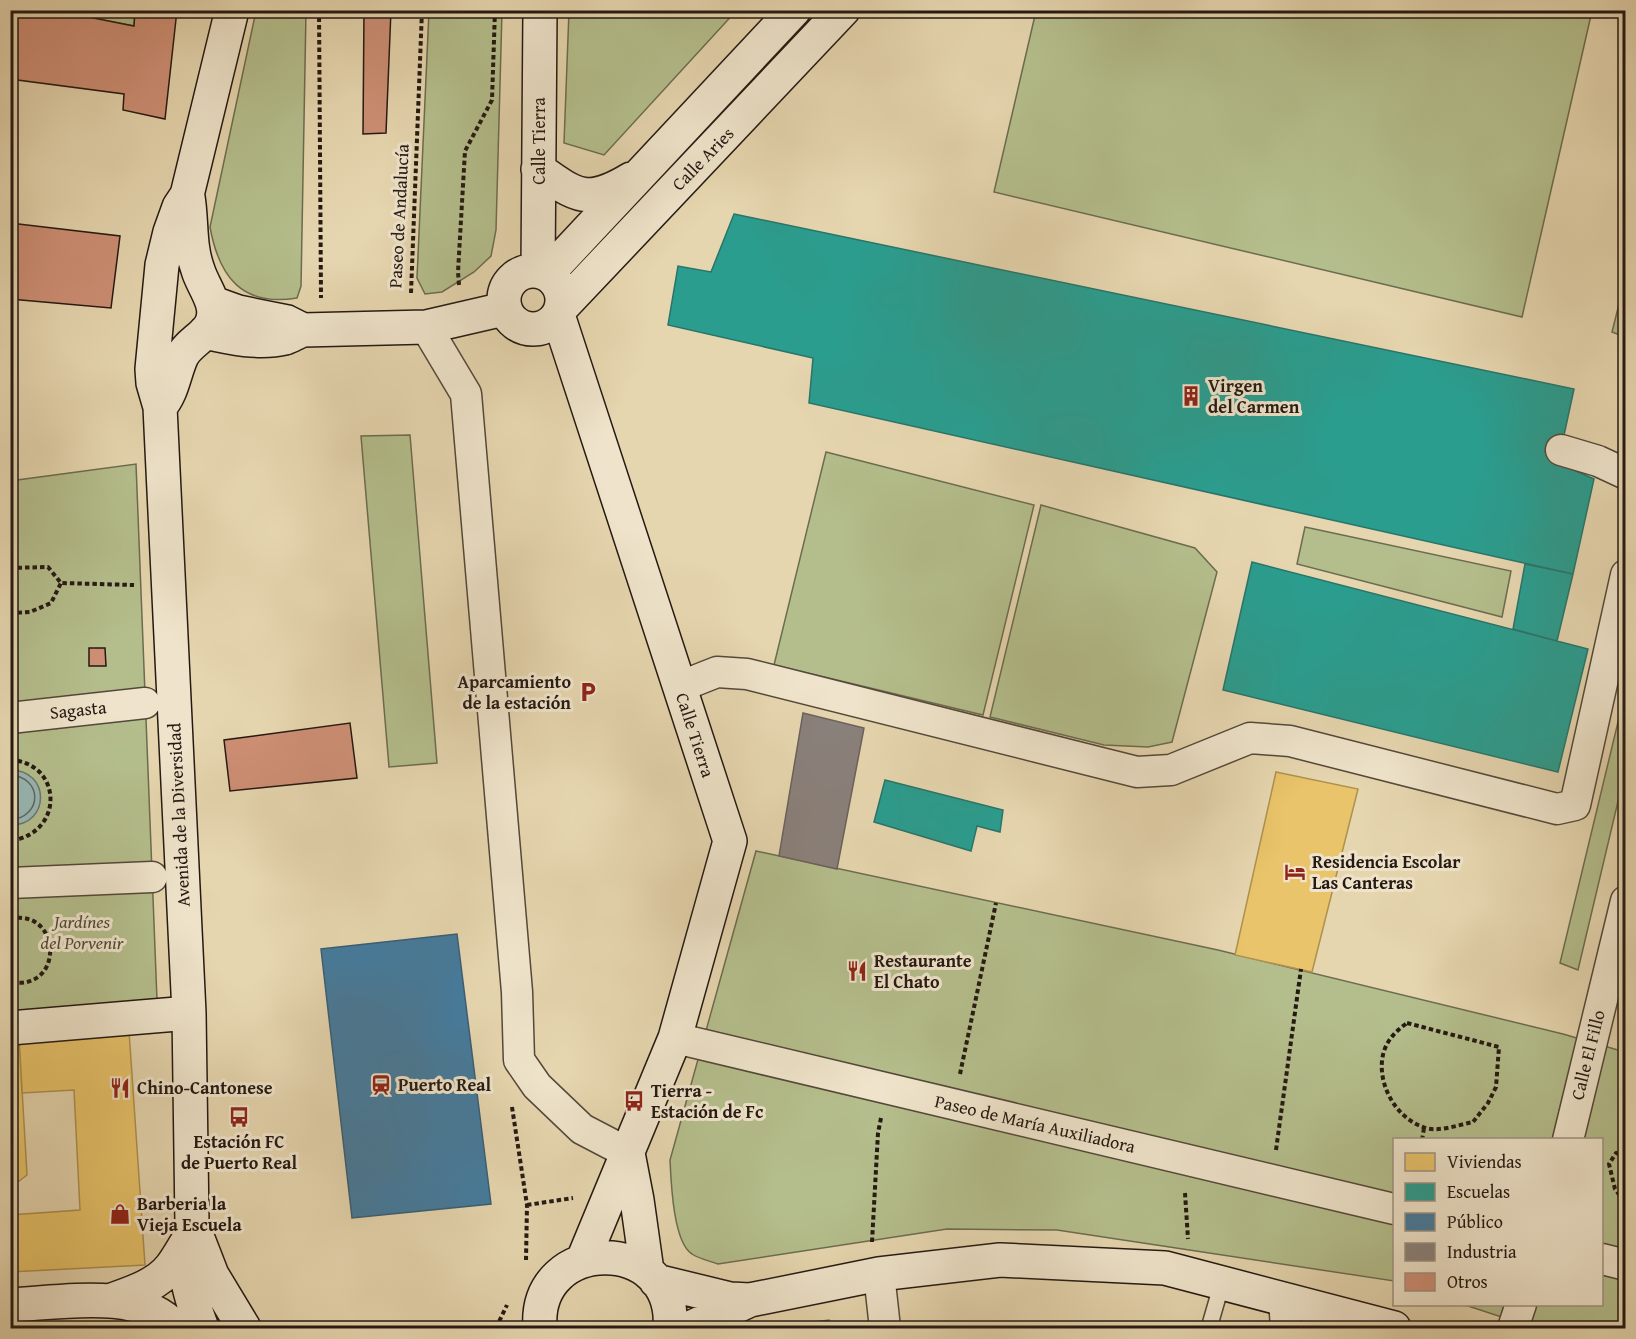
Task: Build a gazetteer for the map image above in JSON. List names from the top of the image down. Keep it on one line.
{"streets":{"street":["Calle Tierra","Calle Aries","Sagasta","Avenida de la Diversidad","Calle El Fillo","Paseo de María Auxiliadora"],"path":["Paseo de Andalucía"]},"crossings":[["Calle Tierra","Calle Aries"],["Calle Tierra","Paseo de María Auxiliadora"]],"parks":["Jardínes del Porvenir"],"places":{"building":["Virgen del Carmen"],"parking":["Aparcamiento de la estación"],"hotel":["Residencia Escolar Las Canteras"],"restaurant":["Restaurante El Chato","Chino-Cantonese"],"station":["Puerto Real"],"bus stop":["Tierra - Estación de Fc","Estación FC de Puerto Real"],"shop":["Barberia la Vieja Escuela"]},"legend":["Viviendas","Escuelas","Público","Industria","Otros"]}
